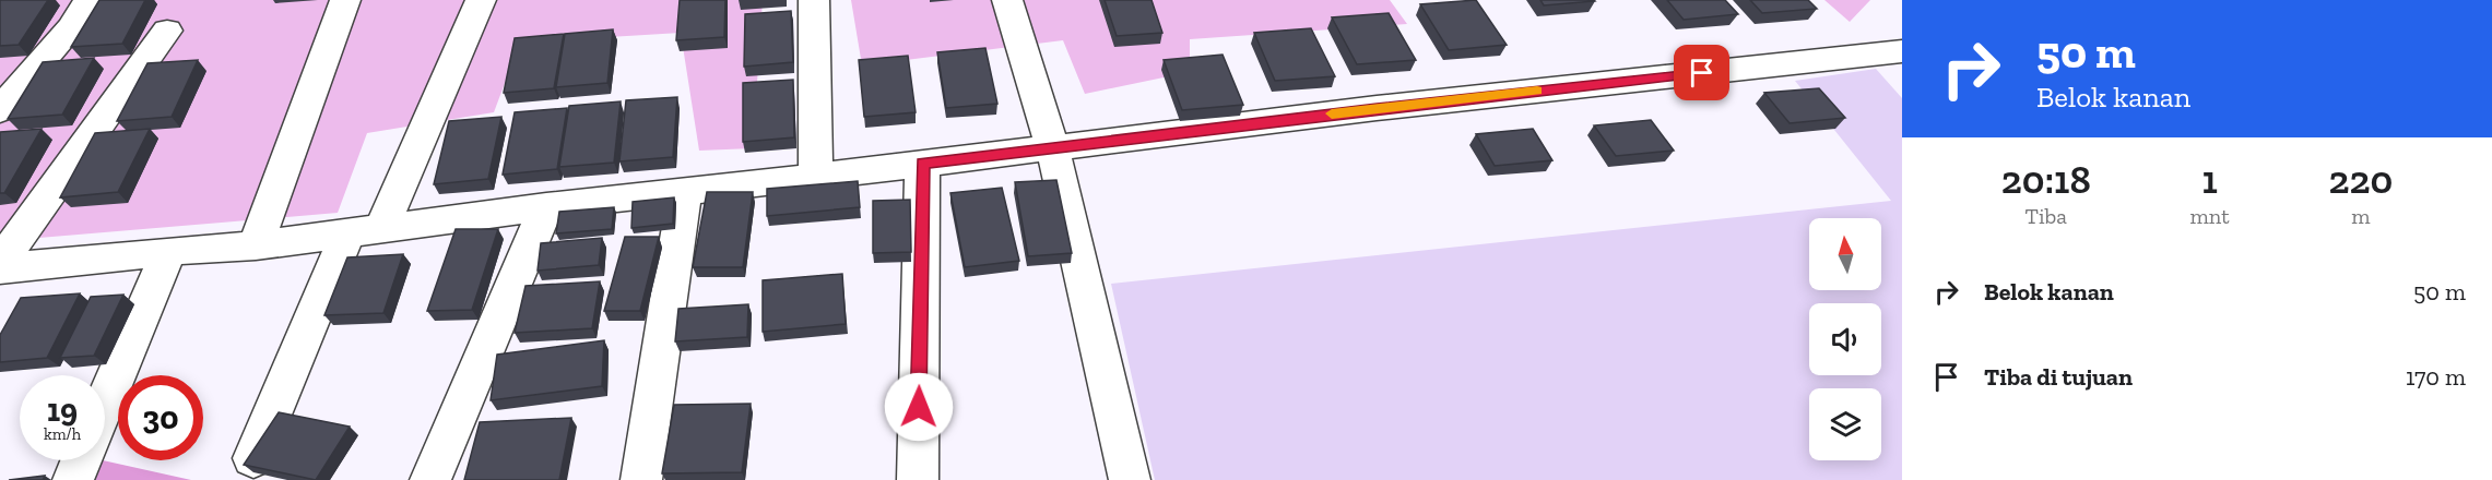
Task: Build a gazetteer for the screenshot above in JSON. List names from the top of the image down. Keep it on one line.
{"north":"top","page":{"turn":["50 m","Belok kanan"],"eta":["20:18","Tiba","1","mnt","220","m"],"list":[{"name":"Belok kanan","value":"50 m"},{"name":"Tiba di tujuan","value":"170 m"}],"speed":"19 km/h","limit":"30"}}
